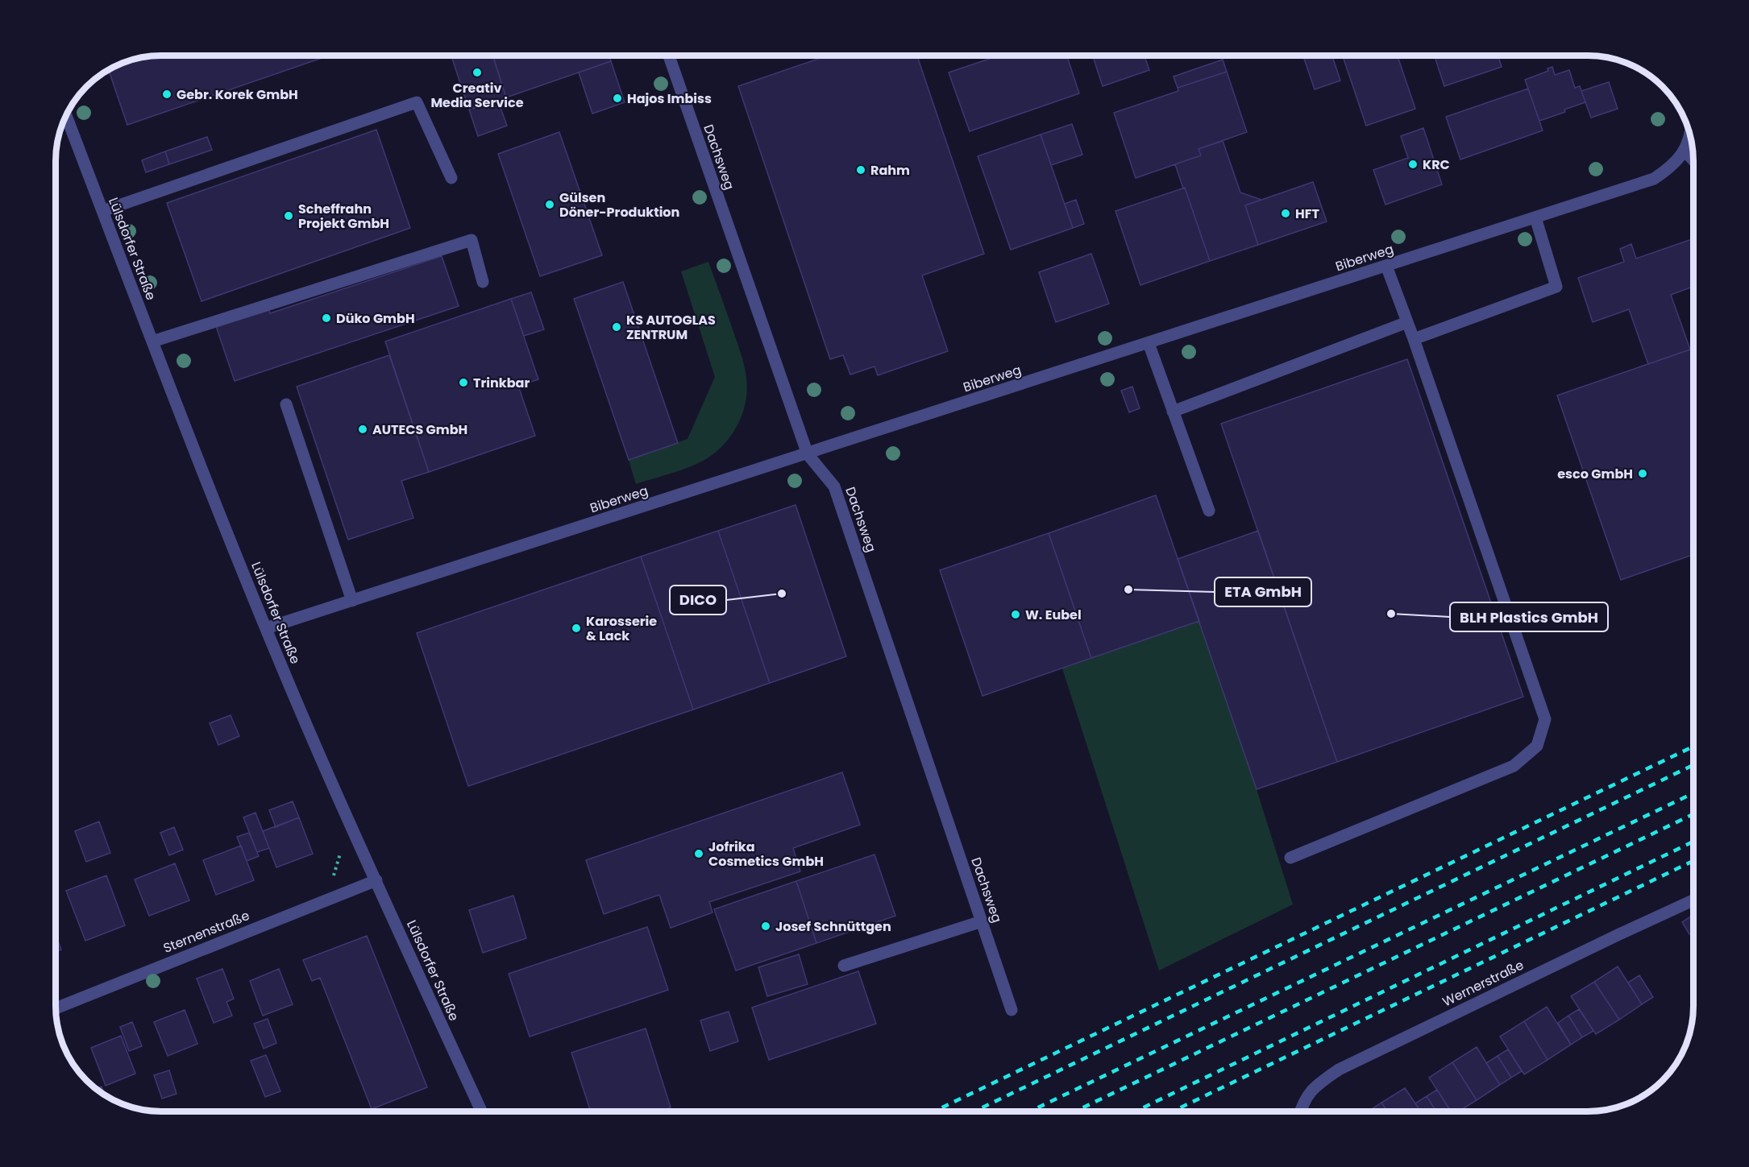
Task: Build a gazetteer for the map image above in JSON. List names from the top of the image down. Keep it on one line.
{"streets":{"street":["Dachsweg","Lülsdorfer Straße","Biberweg","Sternenstraße","Wernerstraße"]},"crossings":[["Dachsweg","Biberweg"],["Lülsdorfer Straße","Biberweg"],["Lülsdorfer Straße","Sternenstraße"]],"places":["Creativ Media Service","Gebr. Korek GmbH","Hajos Imbiss","KRC","Rahm","Gülsen Döner-Produktion","HFT","Scheffrahn Projekt GmbH","Düko GmbH","KS AUTOGLAS ZENTRUM","Trinkbar","AUTECS GmbH","esco GmbH","ETA GmbH","DICO","BLH Plastics GmbH","W. Eubel","Karosserie & Lack","Jofrika Cosmetics GmbH","Josef Schnüttgen"]}
